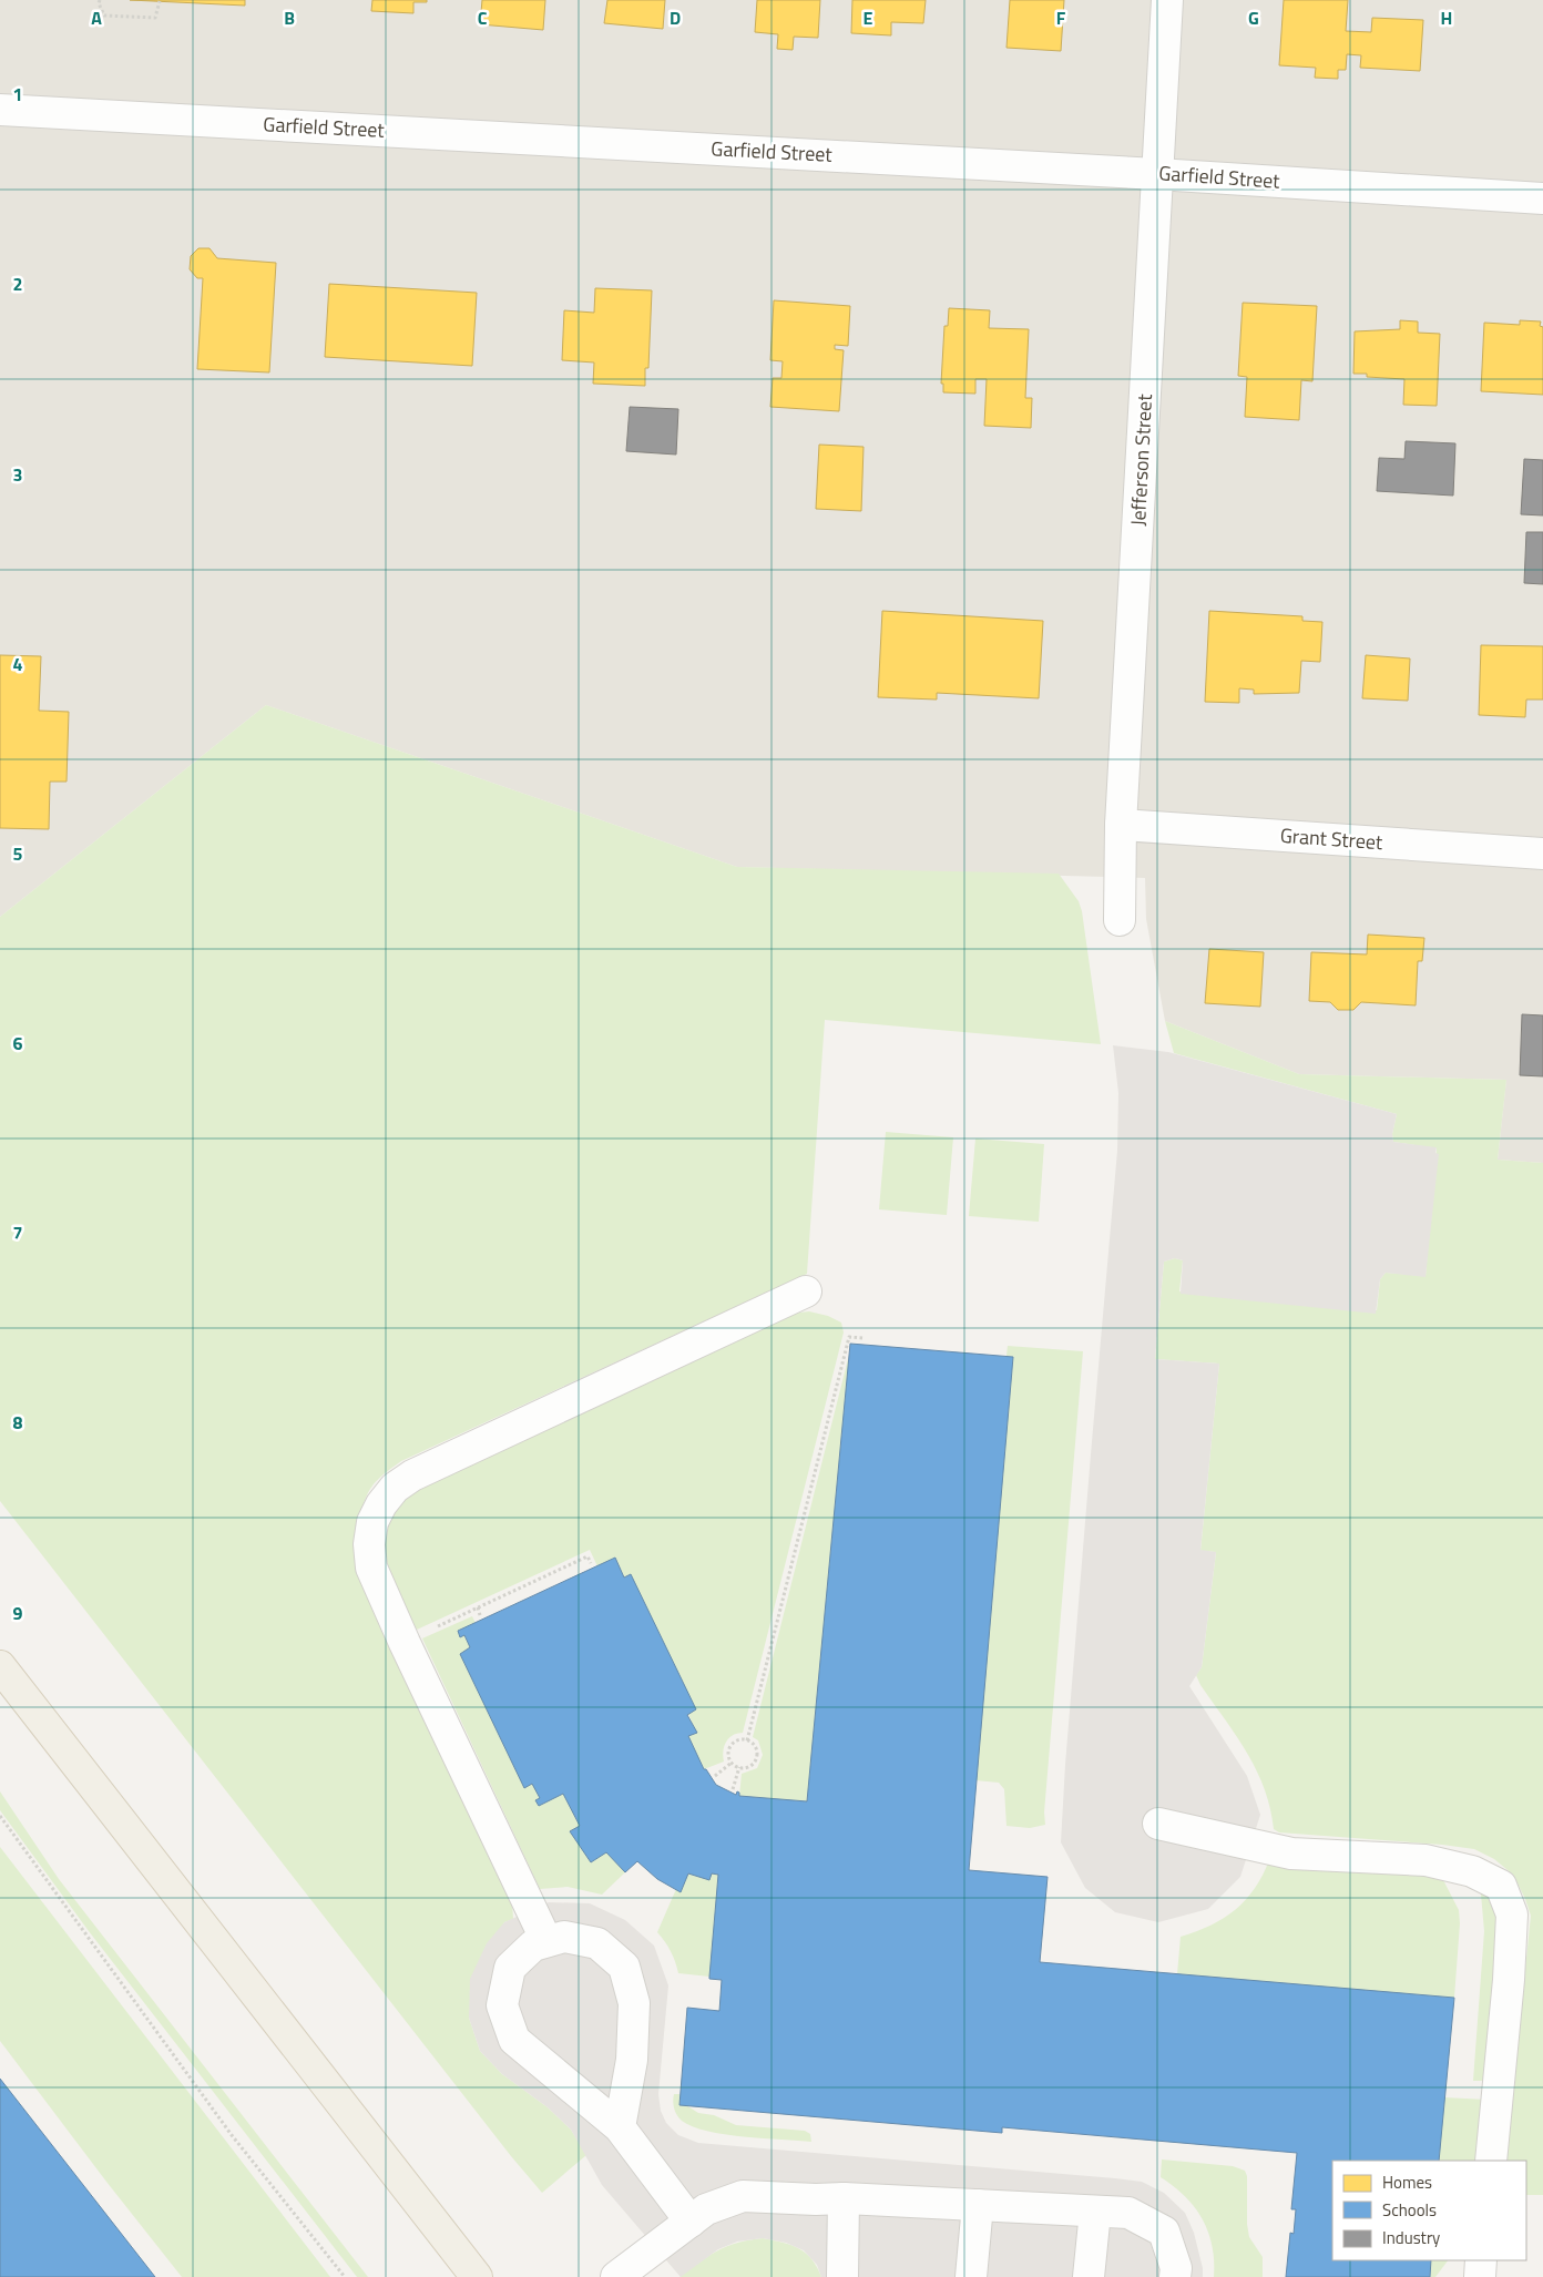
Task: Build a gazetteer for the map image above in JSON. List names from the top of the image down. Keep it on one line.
{"streets":{"street":["Garfield Street","Jefferson Street","Grant Street"]},"crossings":[["Garfield Street","Jefferson Street"],["Jefferson Street","Grant Street"]],"legend":["Homes","Schools","Industry"],"grid":{"columns":["A","B","C","D","E","F","G","H"],"rows":["1","2","3","4","5","6","7","8","9"]}}
